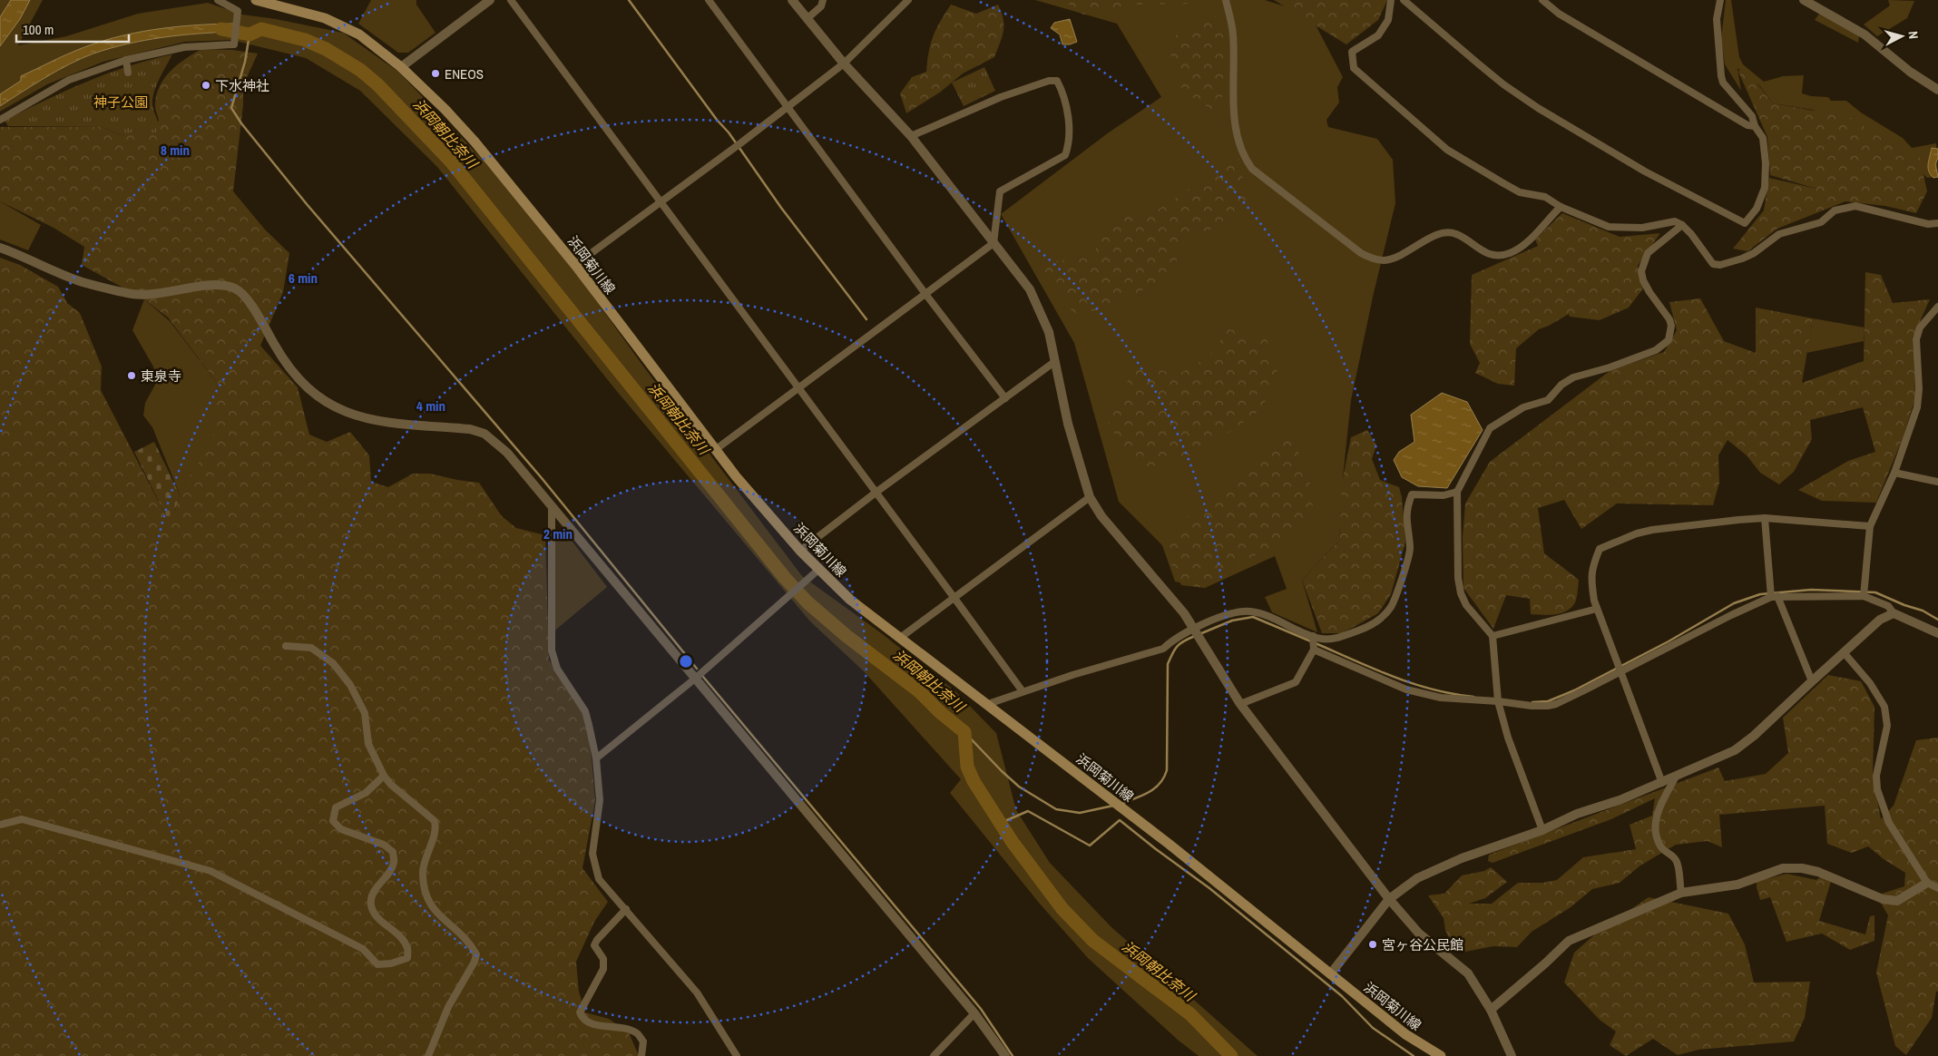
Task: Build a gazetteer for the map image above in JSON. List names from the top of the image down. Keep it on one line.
{"streets":{"main road":["浜岡菊川線"]},"water":["浜岡朝比奈川"],"parks":["神子公園"],"places":["ENEOS","下水神社","東泉寺","宮ヶ谷公民館"],"scale_bar":"100 m","north":"right","rings":["8 min","6 min","4 min","2 min"]}
